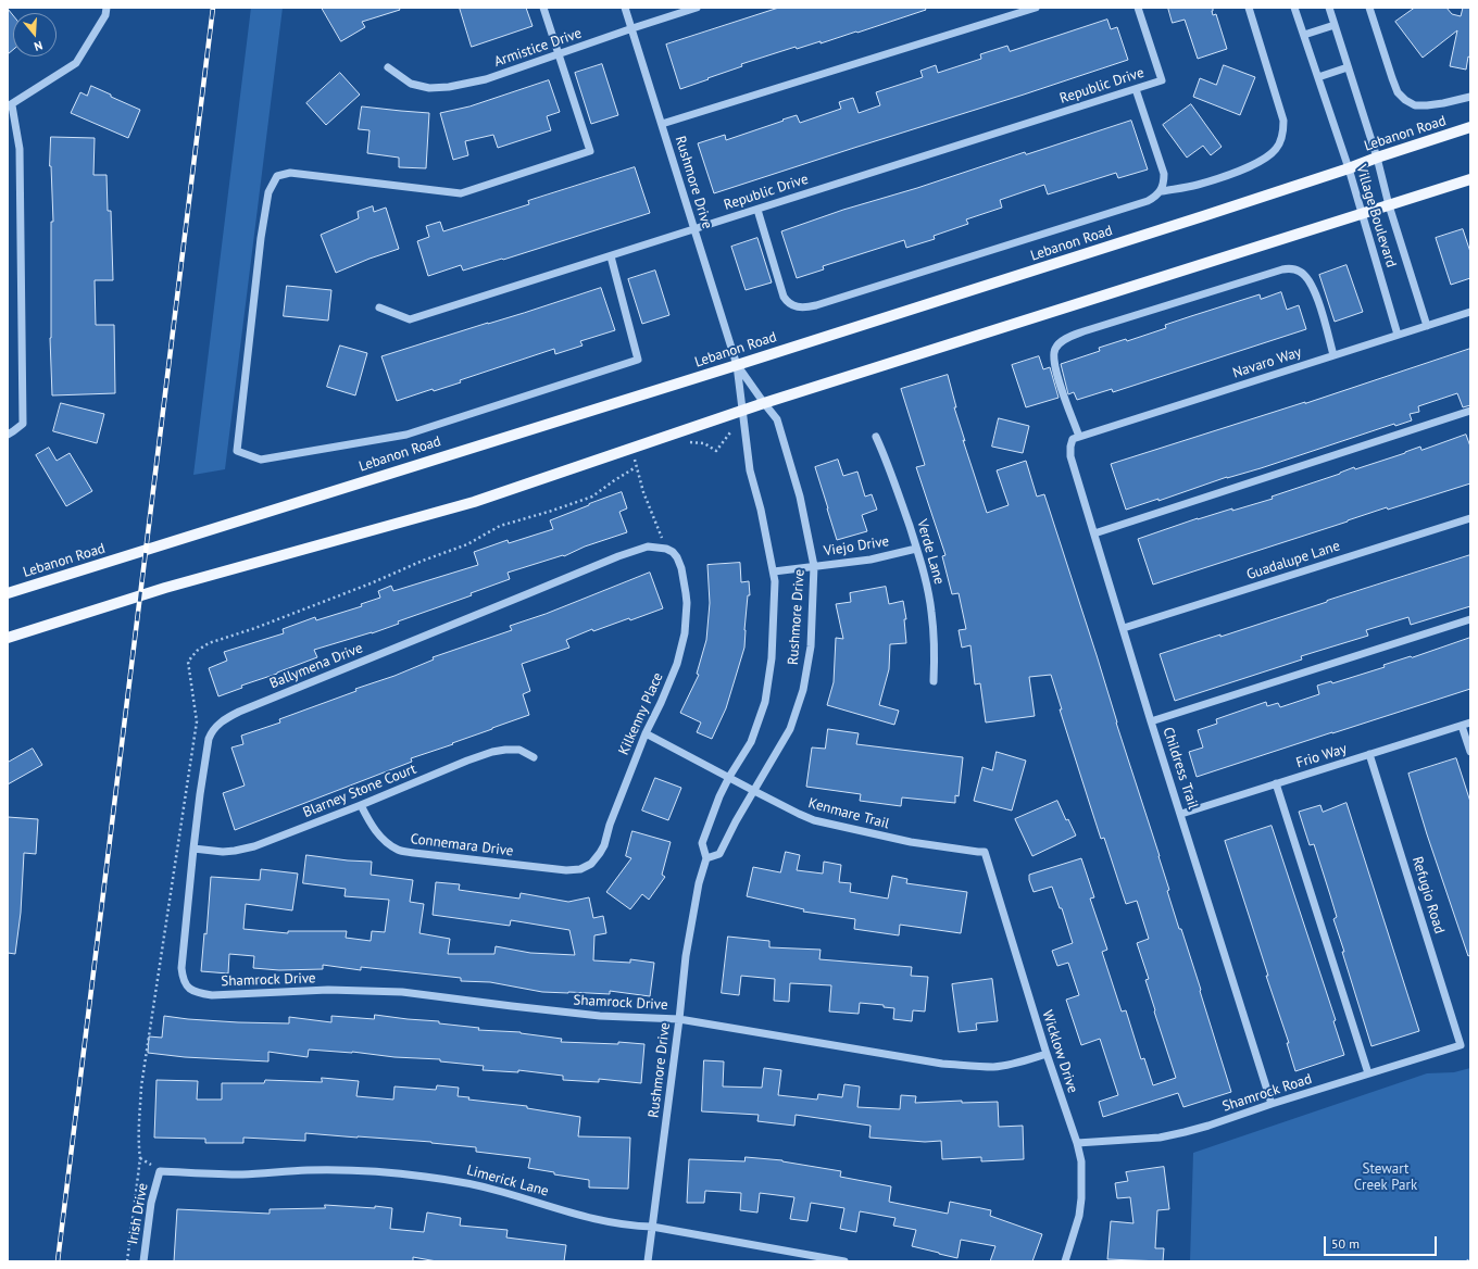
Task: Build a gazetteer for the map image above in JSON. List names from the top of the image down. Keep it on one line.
{"streets":{"main road":["Lebanon Road"],"street":["Armistice Drive","Republic Drive","Rushmore Drive","Village Boulevard","Navaro Way","Viejo Drive","Verde Lane","Guadalupe Lane","Ballymena Drive","Kilkenny Place","Frio Way","Childress Trail","Blarney Stone Court","Kenmare Trail","Connemara Drive","Refugio Road","Shamrock Drive","Wicklow Drive","Shamrock Road","Limerick Lane","Irish Drive"]},"crossings":[["Armistice Drive","Rushmore Drive"],["Republic Drive","Rushmore Drive"],["Lebanon Road","Rushmore Drive"],["Lebanon Road","Village Boulevard"],["Rushmore Drive","Viejo Drive"],["Rushmore Drive","Kenmare Trail"],["Rushmore Drive","Shamrock Drive"],["Rushmore Drive","Limerick Lane"],["Village Boulevard","Navaro Way"],["Navaro Way","Childress Trail"],["Viejo Drive","Verde Lane"],["Guadalupe Lane","Childress Trail"],["Ballymena Drive","Kilkenny Place"],["Ballymena Drive","Blarney Stone Court"],["Ballymena Drive","Shamrock Drive"],["Kilkenny Place","Kenmare Trail"],["Kilkenny Place","Connemara Drive"],["Frio Way","Childress Trail"],["Frio Way","Refugio Road"],["Childress Trail","Shamrock Road"],["Blarney Stone Court","Connemara Drive"],["Kenmare Trail","Wicklow Drive"],["Refugio Road","Shamrock Road"],["Shamrock Drive","Wicklow Drive"],["Wicklow Drive","Shamrock Road"],["Limerick Lane","Irish Drive"]],"parks":["Stewart Creek Park"],"scale_bar":"50 m","north":"bottom"}
